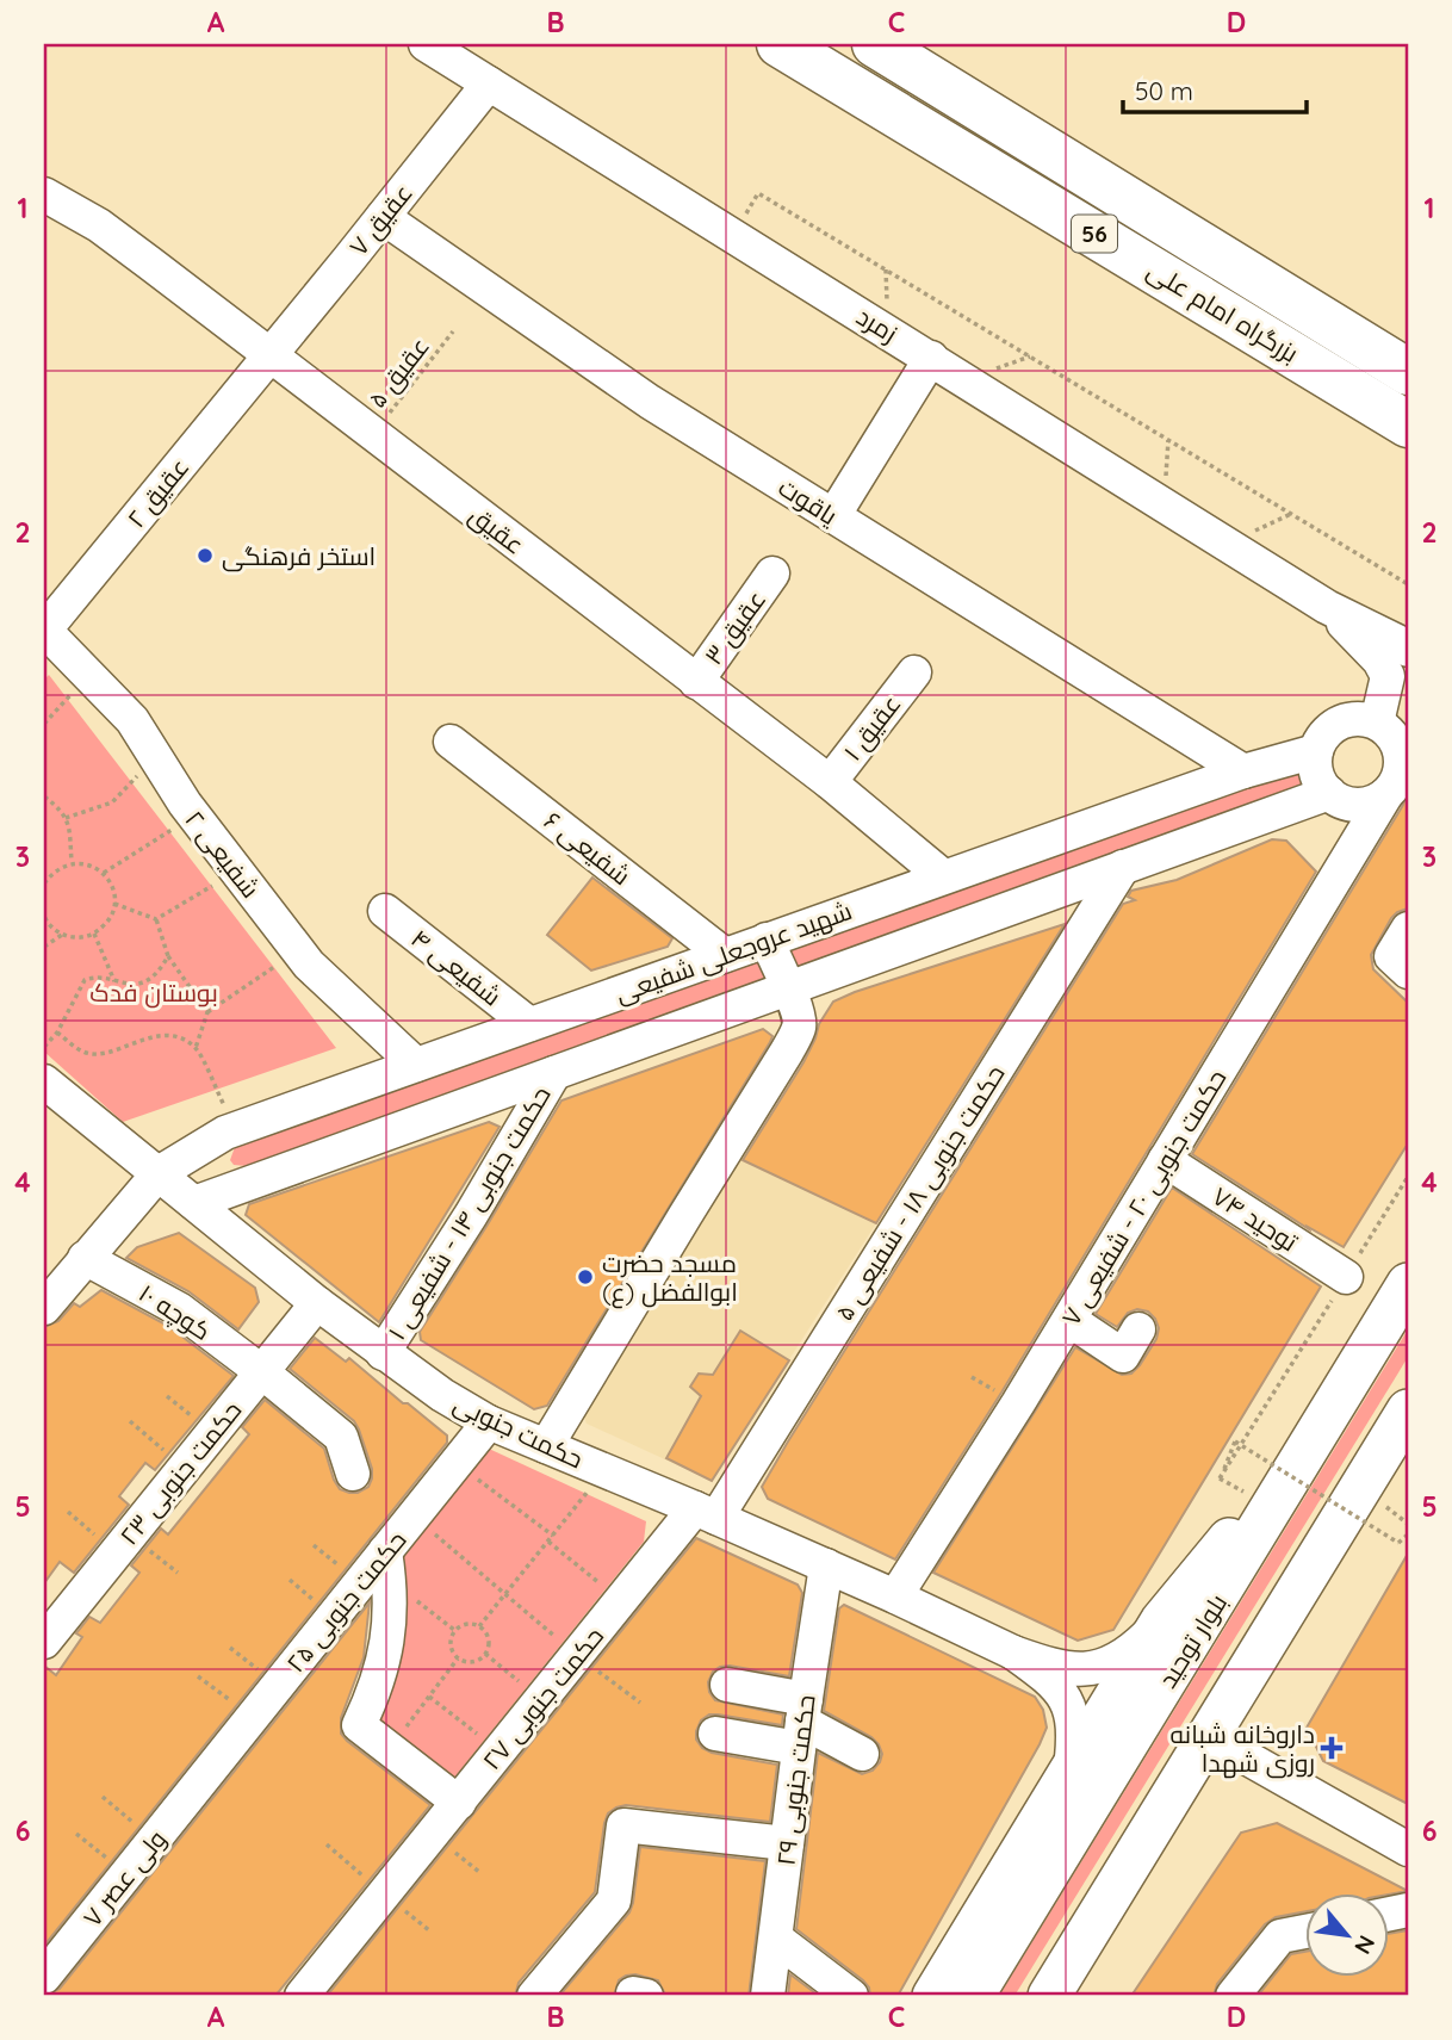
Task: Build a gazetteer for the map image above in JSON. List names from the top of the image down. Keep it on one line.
{"streets":{"highway":["56","بزرگراه امام علی"],"main road":["بلوار توحید"],"street":["عقیق ۷","زمرد","عقیق ۲","یاقوت","عقیق","عقیق ۳","عقیق ۱","شفیعی ۶","شفیعی ۲","شهید عروجعلی شفیعی","شفیعی ۴","حکمت جنوبی ۱۸ - شفیعی ۵","حکمت جنوبی ۲۰ - شفیعی ۷","حکمت جنوبی ۱۴ - شفیعی ۱","توحید ۷۴","کوچه ۱۰","حکمت جنوبی","حکمت جنوبی ۲۳","حکمت جنوبی ۲۵","حکمت جنوبی ۲۷","حکمت جنوبی ۲۹","ولی عصر ۷"],"path":["عقیق ۵"]},"crossings":[["عقیق ۷","زمرد"],["عقیق ۷","عقیق ۲"],["عقیق ۷","یاقوت"],["عقیق ۷","عقیق"],["زمرد","شهید عروجعلی شفیعی"],["زمرد","حکمت جنوبی ۲۰ - شفیعی ۷"],["عقیق ۵","عقیق"],["عقیق ۲","عقیق"],["عقیق ۲","شفیعی ۲"],["یاقوت","شهید عروجعلی شفیعی"],["عقیق","عقیق ۳"],["عقیق","عقیق ۱"],["عقیق","شهید عروجعلی شفیعی"],["شفیعی ۶","شهید عروجعلی شفیعی"],["شفیعی ۲","شهید عروجعلی شفیعی"],["شهید عروجعلی شفیعی","شفیعی ۴"],["شهید عروجعلی شفیعی","حکمت جنوبی ۲۰ - شفیعی ۷"],["شهید عروجعلی شفیعی","کوچه ۱۰"],["شهید عروجعلی شفیعی","حکمت جنوبی"],["حکمت جنوبی ۱۸ - شفیعی ۵","حکمت جنوبی"],["حکمت جنوبی ۱۸ - شفیعی ۵","حکمت جنوبی ۲۷"],["حکمت جنوبی ۲۰ - شفیعی ۷","توحید ۷۴"],["حکمت جنوبی ۲۰ - شفیعی ۷","حکمت جنوبی"],["حکمت جنوبی ۱۴ - شفیعی ۱","حکمت جنوبی"],["کوچه ۱۰","حکمت جنوبی ۲۳"],["حکمت جنوبی","حکمت جنوبی ۲۳"],["حکمت جنوبی","حکمت جنوبی ۲۵"],["حکمت جنوبی","حکمت جنوبی ۲۷"],["حکمت جنوبی","حکمت جنوبی ۲۹"],["حکمت جنوبی ۲۵","ولی عصر ۷"]],"parks":["بوستان فدک"],"places":{"other":["استخر فرهنگی","مسجد حضرت ابوالفضل (ع)"],"health":["داروخانه شبانه روزی شهدا"]},"scale_bar":"50 m","north":"bottom right","grid":{"columns":["A","B","C","D"],"rows":["1","2","3","4","5","6"]}}
